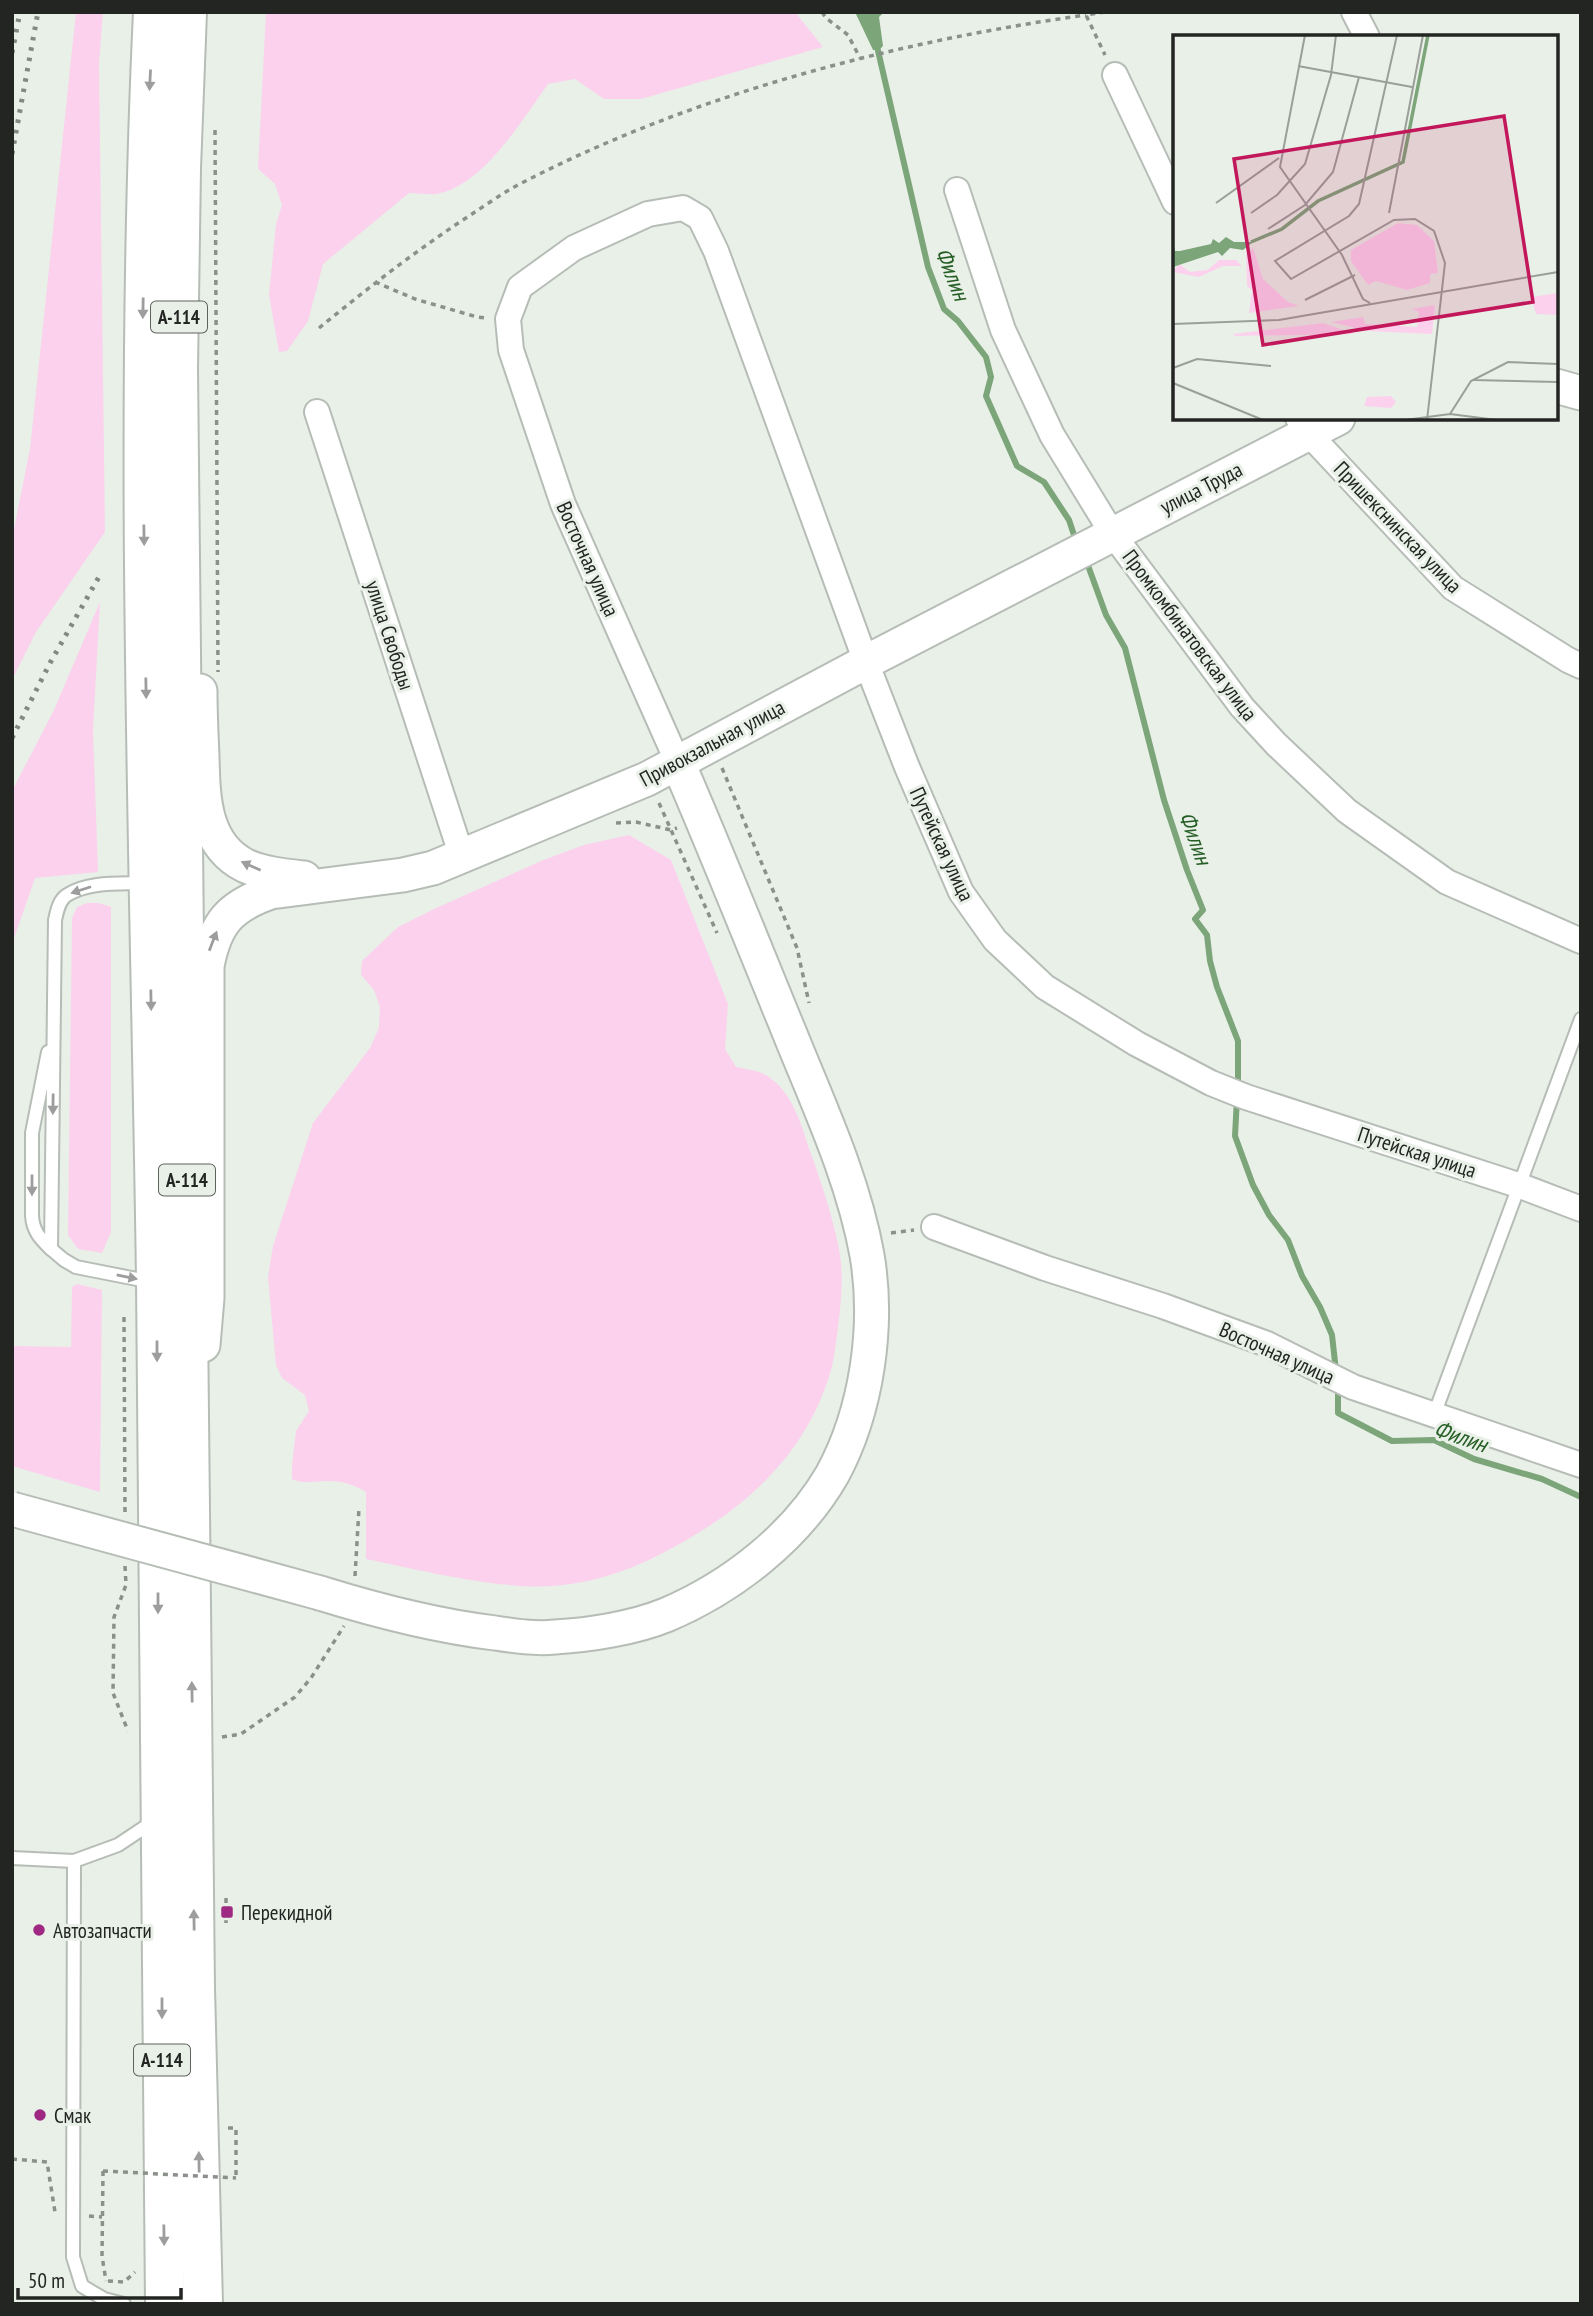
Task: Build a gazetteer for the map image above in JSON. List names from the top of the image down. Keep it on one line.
{"streets":{"highway":["А-114"],"street":["улица Труда","Пришекснинская улица","Восточная улица","улица Свободы","Промкомбинатовская улица","Привокзальная улица","Путейская улица"]},"crossings":[["улица Труда","Пришекснинская улица"],["улица Труда","Промкомбинатовская улица"],["улица Труда","Привокзальная улица"],["Восточная улица","Привокзальная улица"],["Восточная улица","Путейская улица"],["улица Свободы","Привокзальная улица"],["Промкомбинатовская улица","Привокзальная улица"],["Привокзальная улица","Путейская улица"]],"water":["Филин"],"places":{"transit":["Перекидной"],"other":["Автозапчасти","Смак"]},"scale_bar":"50 m"}
